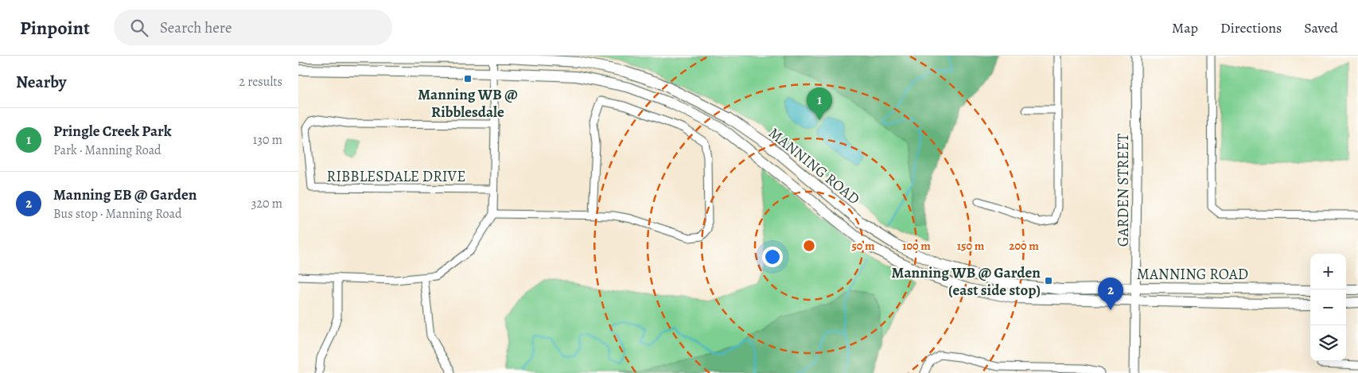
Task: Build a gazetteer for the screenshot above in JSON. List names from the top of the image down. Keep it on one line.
{"streets":{"main road":["MANNING ROAD"],"street":["RIBBLESDALE DRIVE","GARDEN STREET"]},"crossings":[["MANNING ROAD","GARDEN STREET"]],"places":{"transit":["Manning WB @ Ribblesdale","Manning WB @ Garden (east side stop)"]},"page":{"header":"Pinpoint","search":"Search here","nav":["Map","Directions","Saved"],"heading":["Nearby","2 results"],"pins":["1","2"],"list":[{"mark":"1","name":"Pringle Creek Park","note":"Park · Manning Road","value":"130 m"},{"mark":"2","name":"Manning EB @ Garden","note":"Bus stop · Manning Road","value":"320 m"}],"map_buttons":["+","−"]},"rings":["50 m","100 m","150 m","200 m"]}
